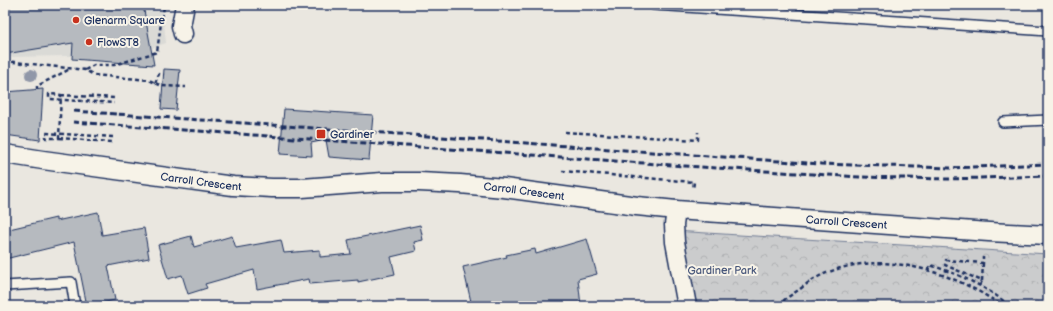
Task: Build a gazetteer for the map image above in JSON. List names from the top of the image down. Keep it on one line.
{"streets":{"street":["Carroll Crescent"]},"parks":["Gardiner Park"],"places":{"other":["Glenarm Square","FlowST8"],"transit":["Gardiner"]}}
